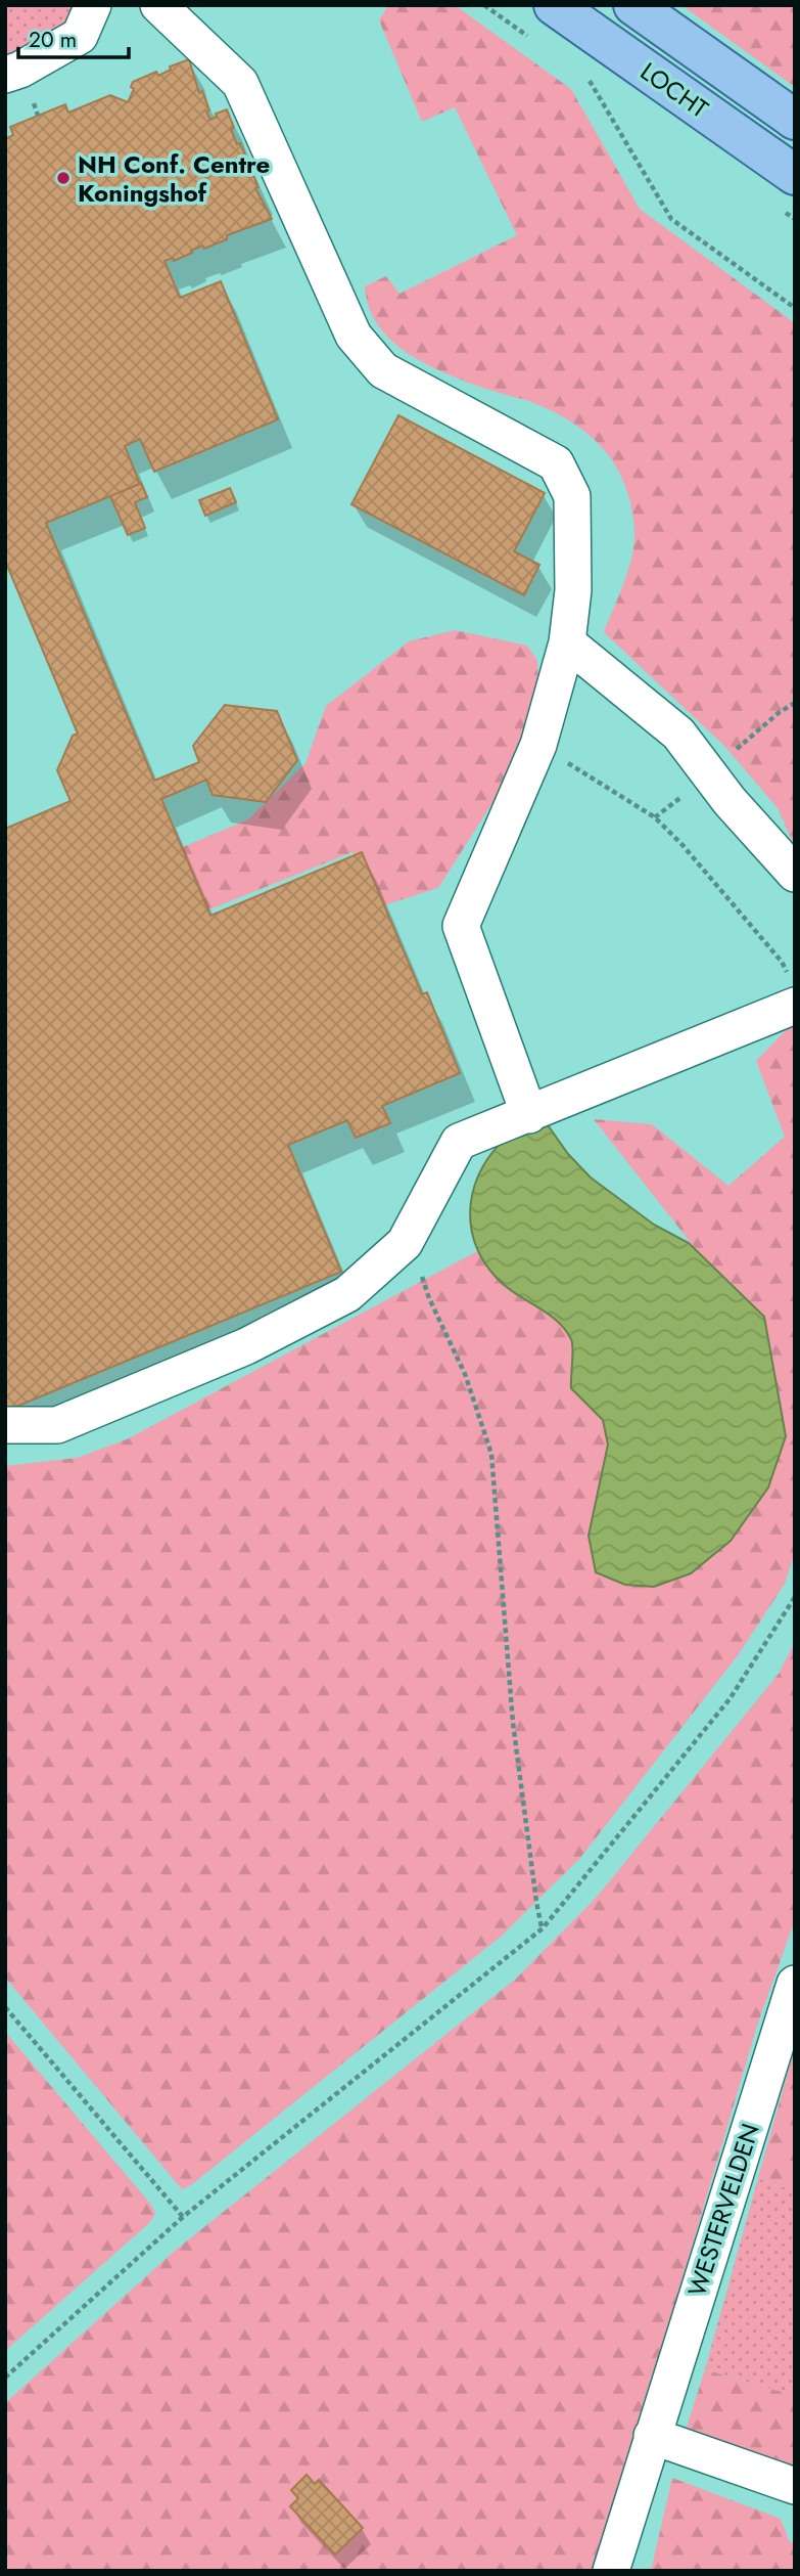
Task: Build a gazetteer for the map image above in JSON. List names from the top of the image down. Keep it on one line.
{"streets":{"main road":["LOCHT"],"street":["WESTERVELDEN"]},"places":["NH Conf. Centre Koningshof"],"scale_bar":"20 m"}
